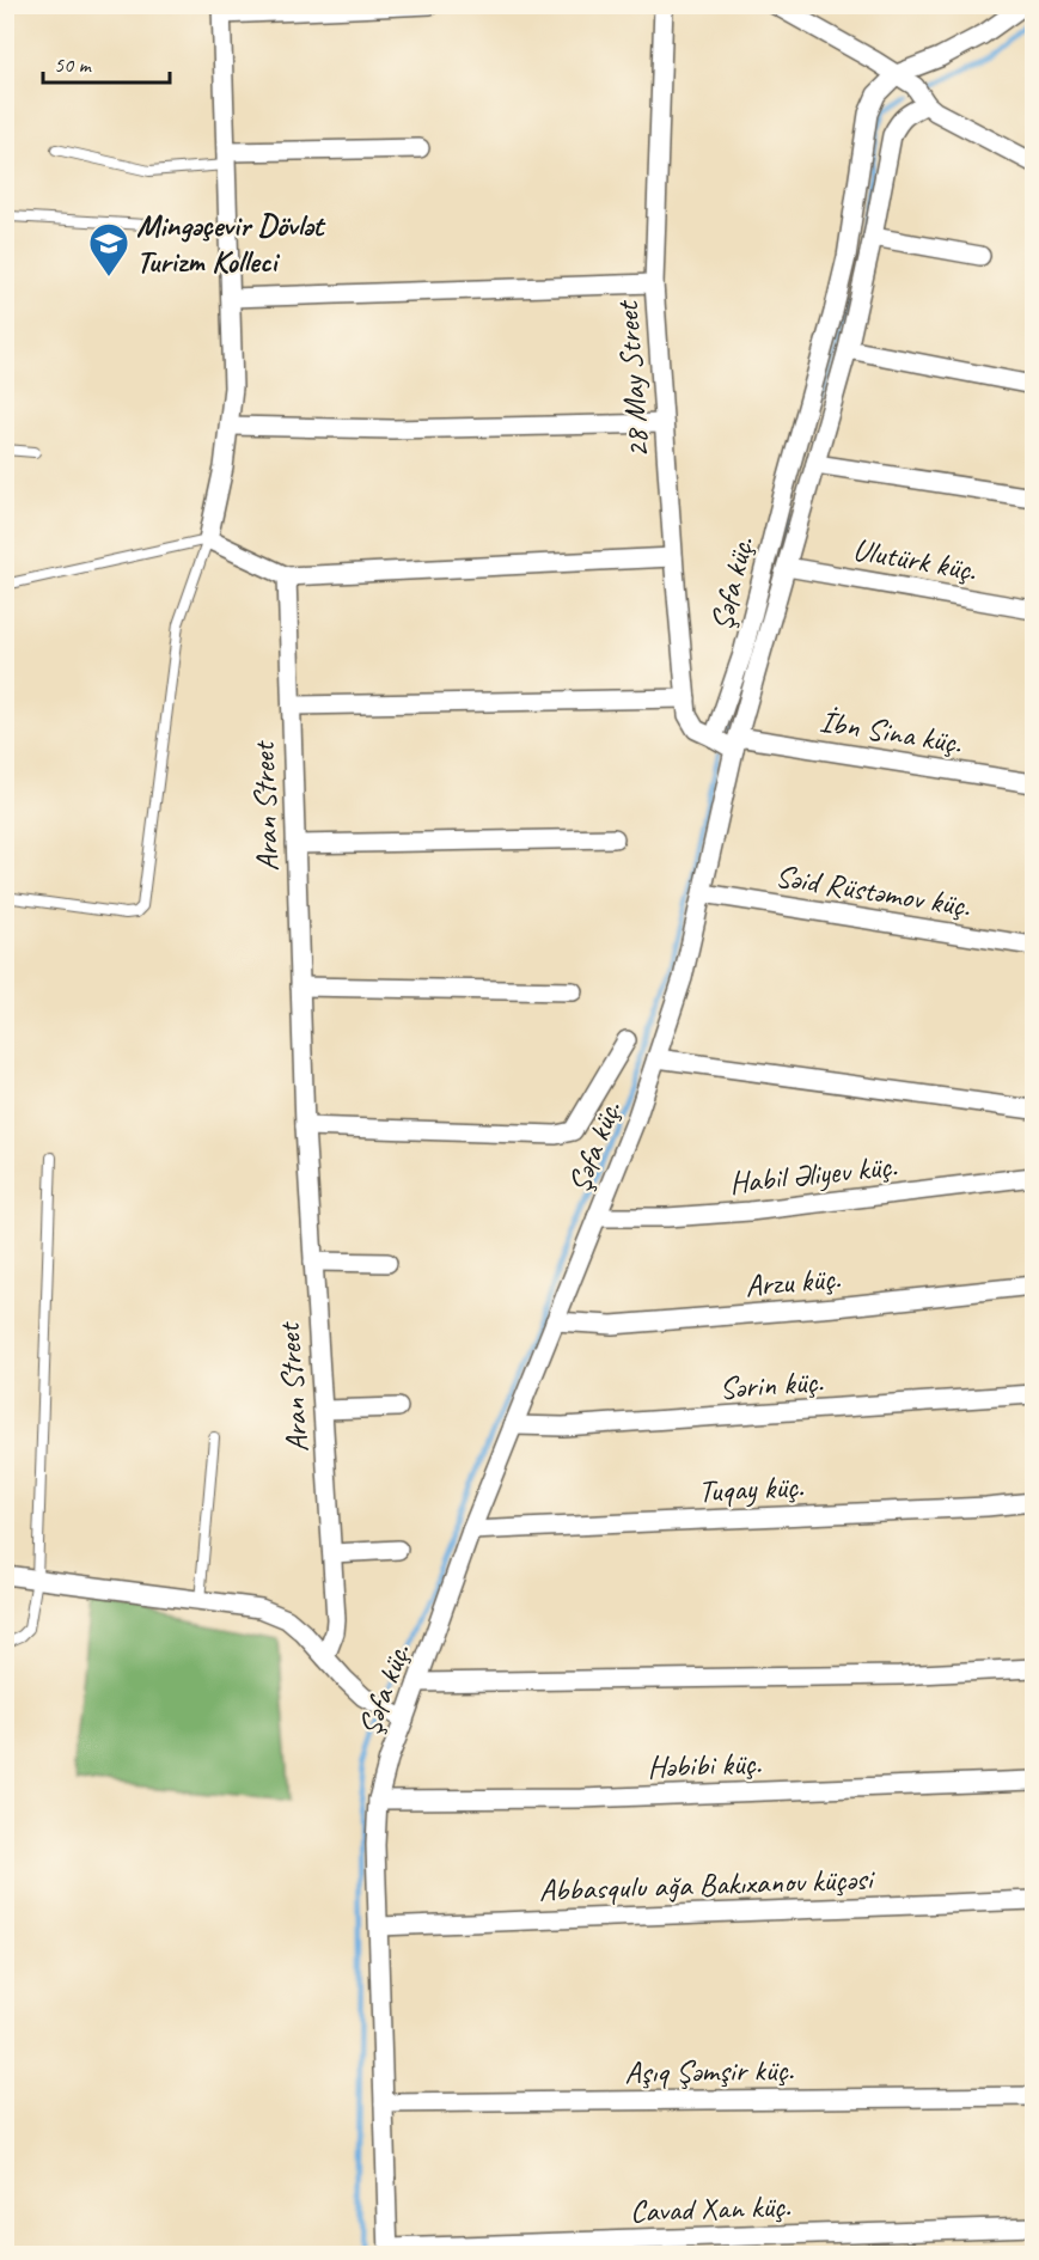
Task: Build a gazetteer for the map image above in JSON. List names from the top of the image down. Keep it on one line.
{"streets":{"street":["28 May Street","Ulutürk küç.","Şəfa küç.","İbn Sina küç.","Aran Street","Səid Rüstəmov küç.","Habil Əliyev küç.","Arzu küç.","Sərin küç.","Tuqay küç.","Həbibi küç.","Abbasqulu ağa Bakıxanov küçəsi","Aşıq Şəmşir küç.","Cavad Xan küç."]},"crossings":[["28 May Street","Şəfa küç."],["Ulutürk küç.","Şəfa küç."],["Şəfa küç.","İbn Sina küç."],["Şəfa küç.","Səid Rüstəmov küç."],["Şəfa küç.","Habil Əliyev küç."],["Şəfa küç.","Arzu küç."],["Şəfa küç.","Sərin küç."],["Şəfa küç.","Tuqay küç."],["Şəfa küç.","Həbibi küç."],["Şəfa küç.","Abbasqulu ağa Bakıxanov küçəsi"],["Şəfa küç.","Aşıq Şəmşir küç."],["Şəfa küç.","Cavad Xan küç."]],"places":{"school or university":["Mingəçevir Dövlət Turizm Kolleci"]},"scale_bar":"50 m"}
